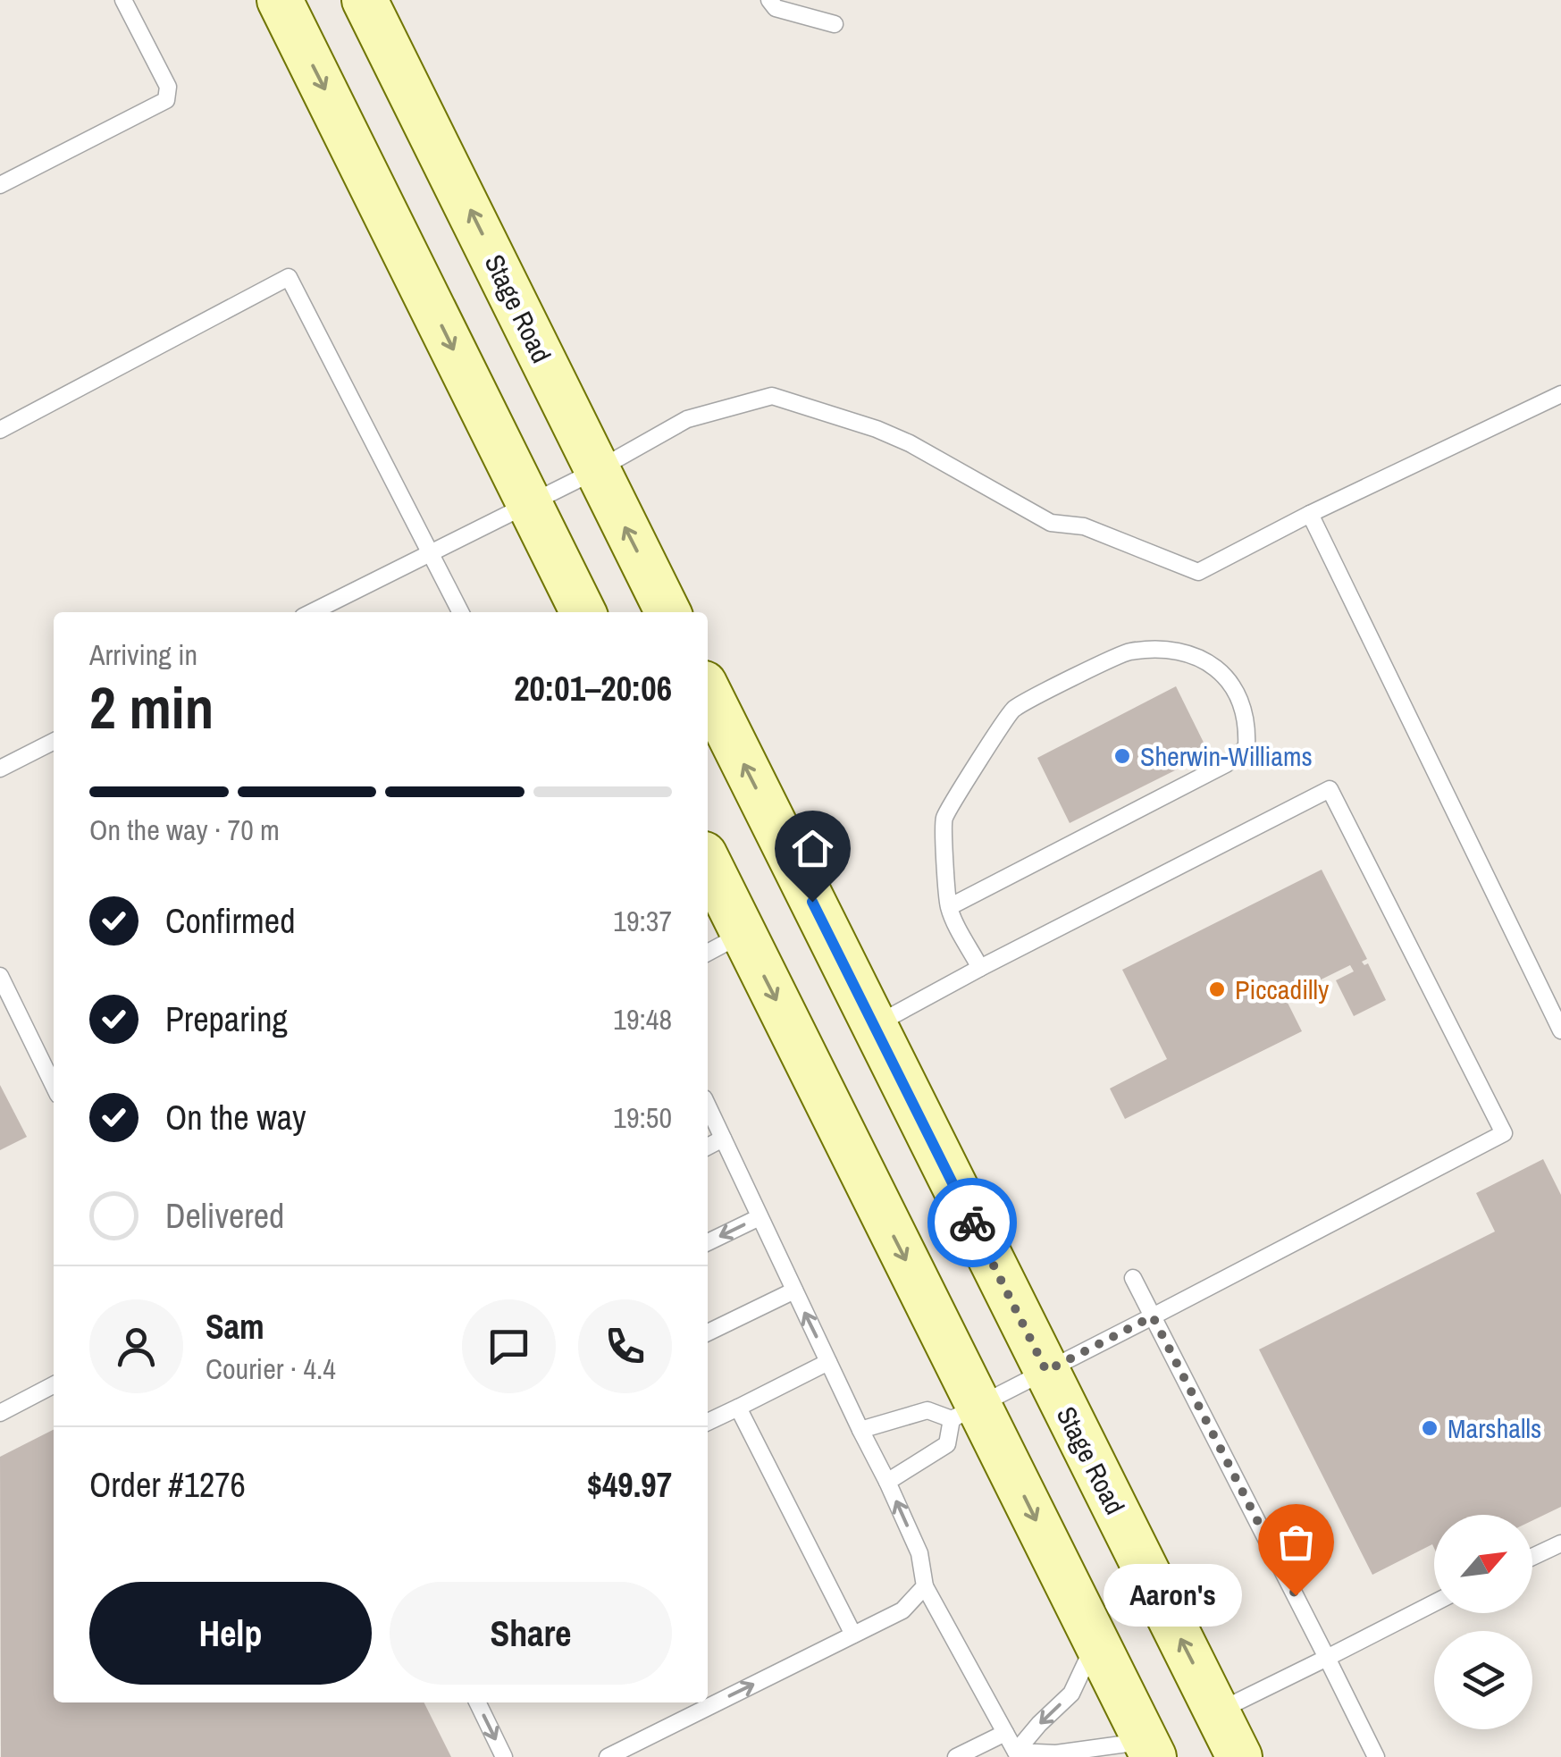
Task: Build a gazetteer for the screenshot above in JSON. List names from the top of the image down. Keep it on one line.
{"streets":{"main road":["Stage Road"]},"places":["Sherwin-Williams","Piccadilly","Marshalls","Aaron's"],"north":"top right","page":{"heading":["2 min","Arriving in","20:01–20:06"],"panel":["Sam","Courier · 4.4","Order #1276","$49.97"],"bar":"On the way · 70 m","list":[["Confirmed","19:37"],["Preparing","19:48"],["On the way","19:50"],"Delivered"],"bubble":"Aaron's","buttons":["Help","Share"]}}
